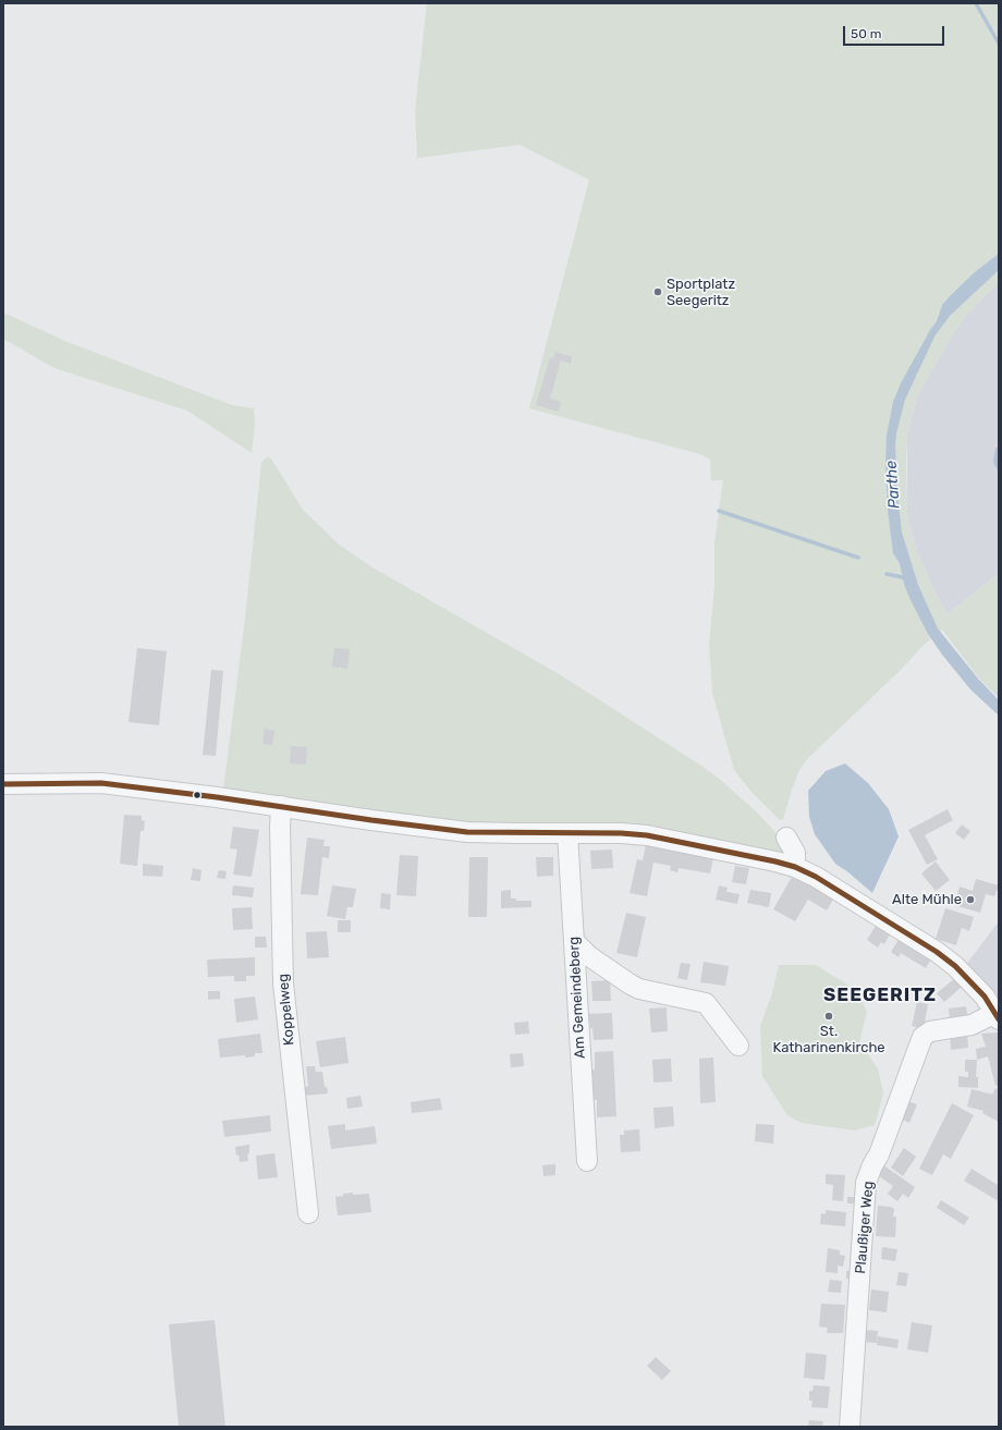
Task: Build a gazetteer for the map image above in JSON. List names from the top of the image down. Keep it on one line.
{"streets":{"street":["Am Gemeindeberg","Koppelweg","Plaußiger Weg"]},"districts":["SEEGERITZ"],"water":["Parthe"],"places":["Sportplatz Seegeritz","Alte Mühle","St. Katharinenkirche"],"scale_bar":"50 m"}
